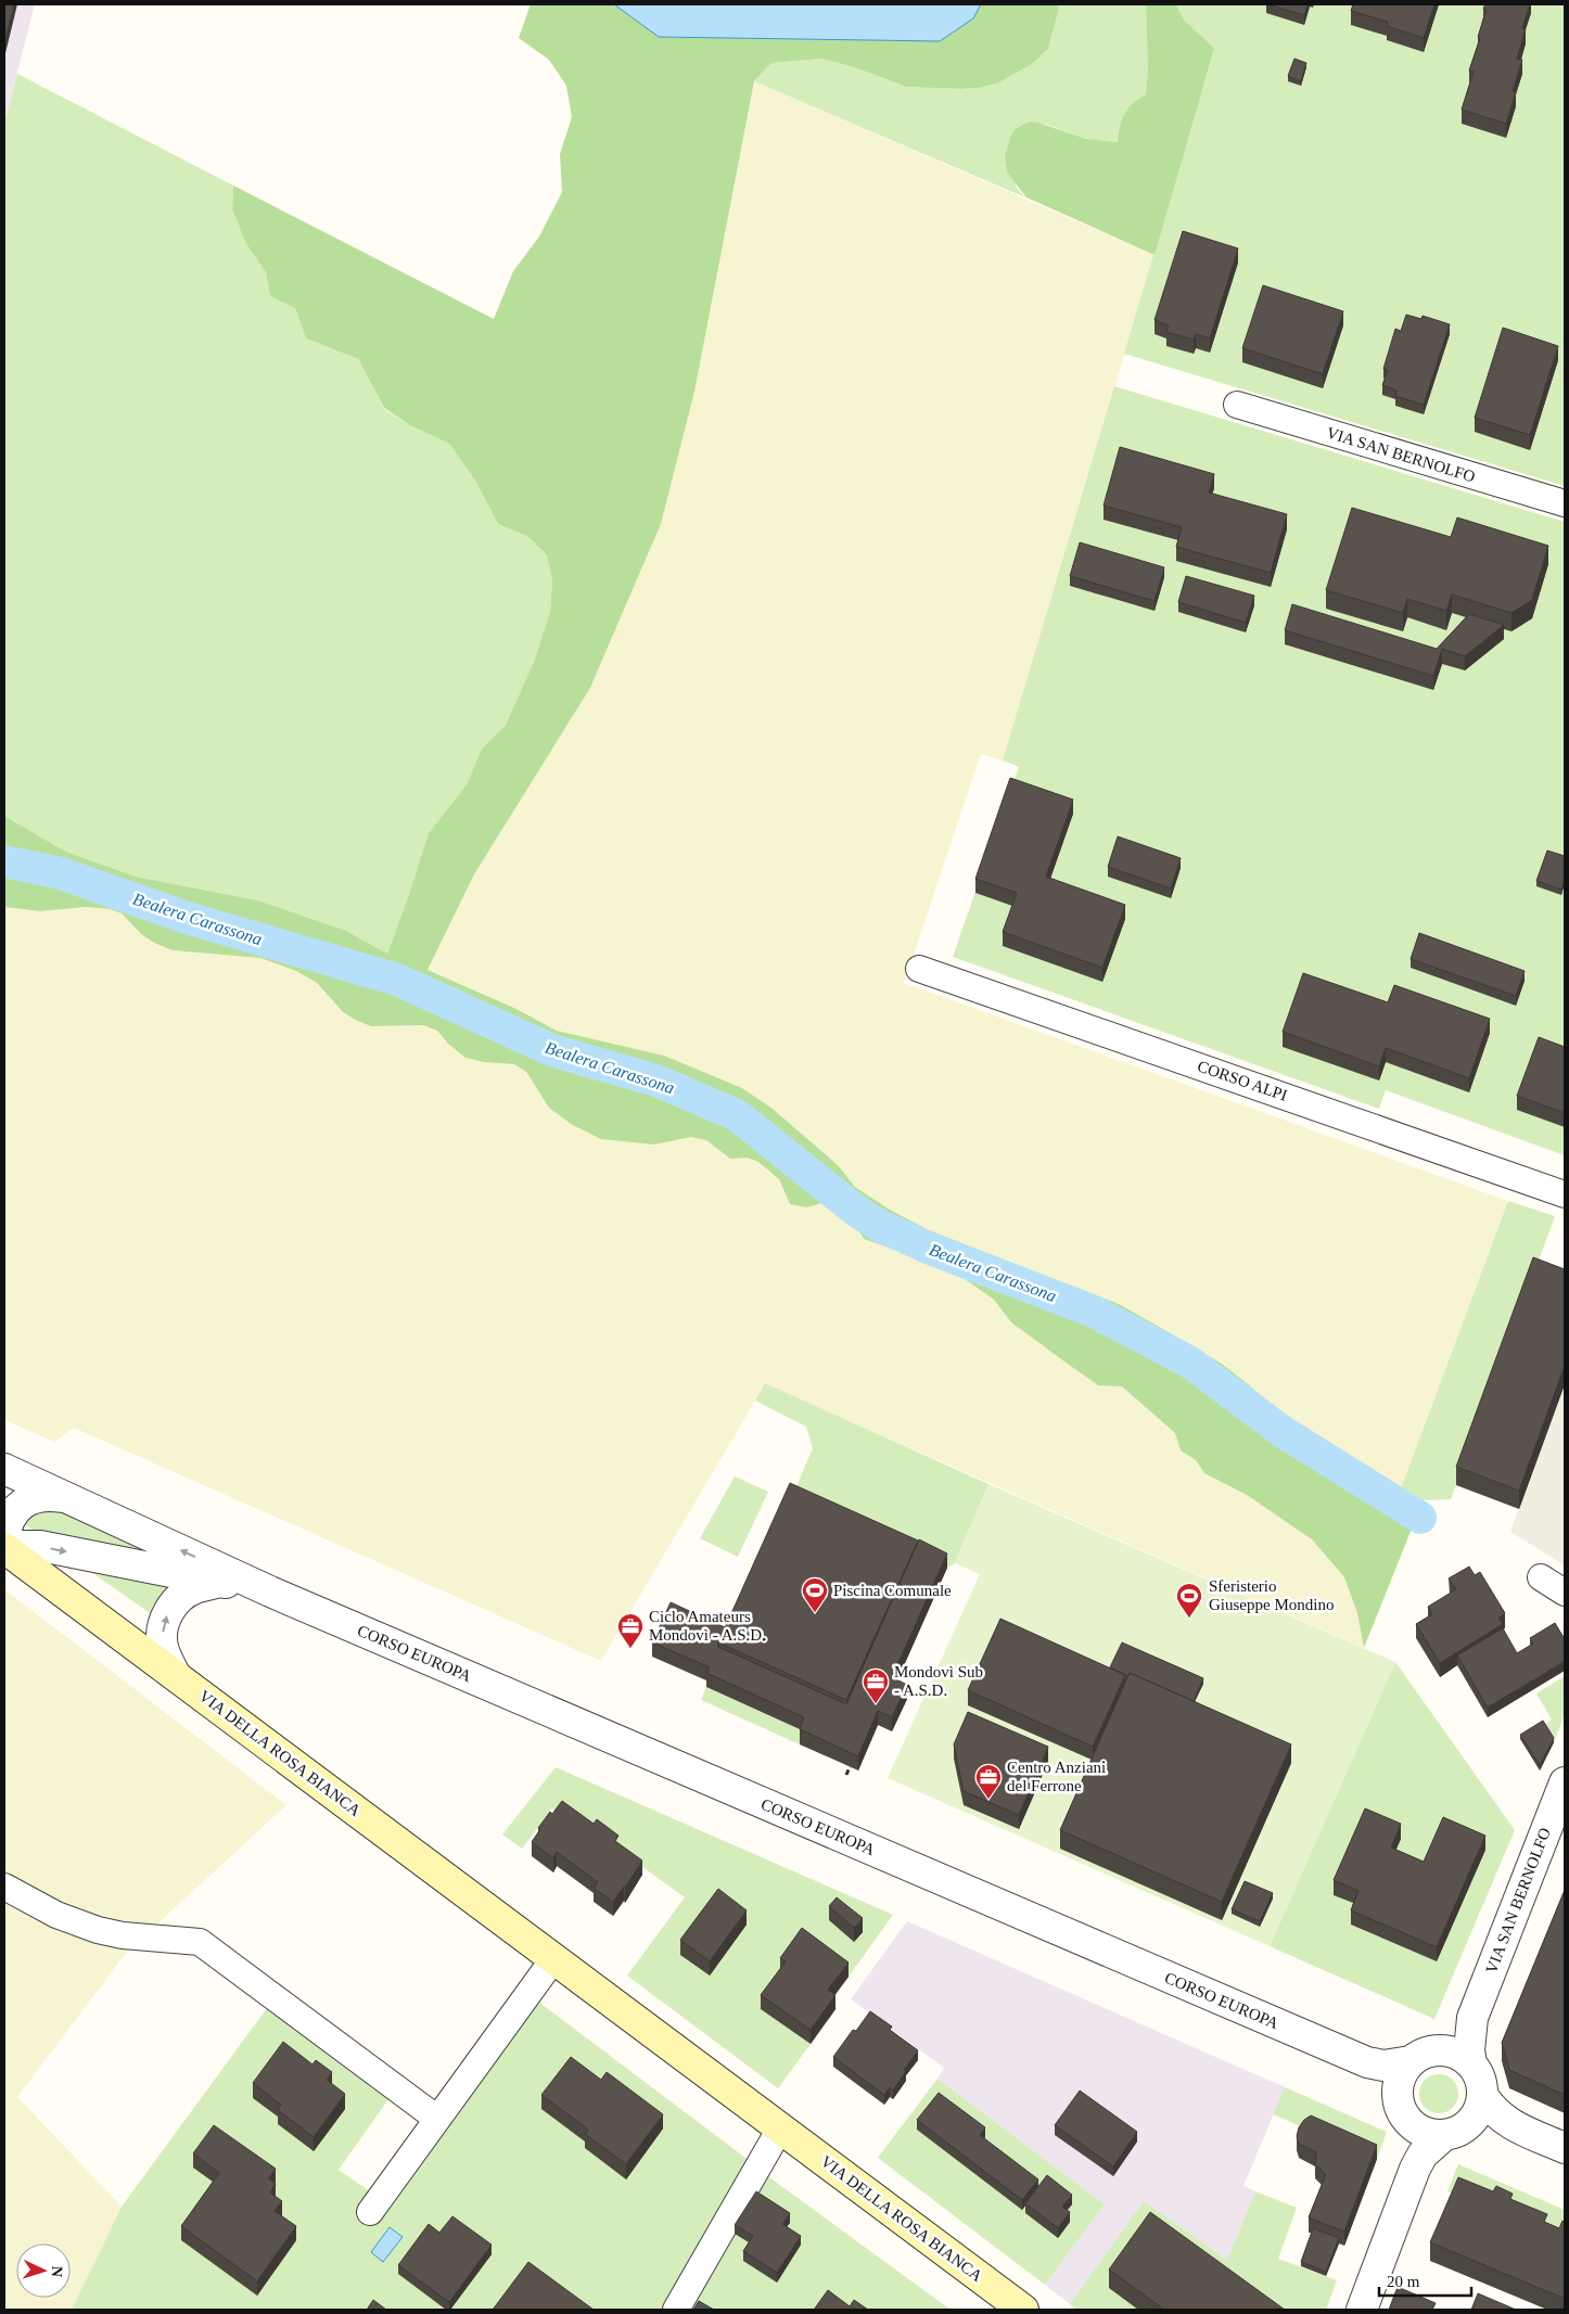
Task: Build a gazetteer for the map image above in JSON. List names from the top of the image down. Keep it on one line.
{"streets":{"main road":["VIA DELLA ROSA BIANCA"],"street":["VIA SAN BERNOLFO","CORSO ALPI","CORSO EUROPA"]},"crossings":[["VIA SAN BERNOLFO","CORSO EUROPA"],["CORSO EUROPA","VIA DELLA ROSA BIANCA"]],"water":["Bealera Carassona"],"places":{"sports":["Piscina Comunale","Sferisterio Giuseppe Mondino"],"office":["Ciclo Amateurs Mondovì - A.S.D.","Mondovì Sub - A.S.D.","Centro Anziani del Ferrone"]},"scale_bar":"20 m","north":"right"}
